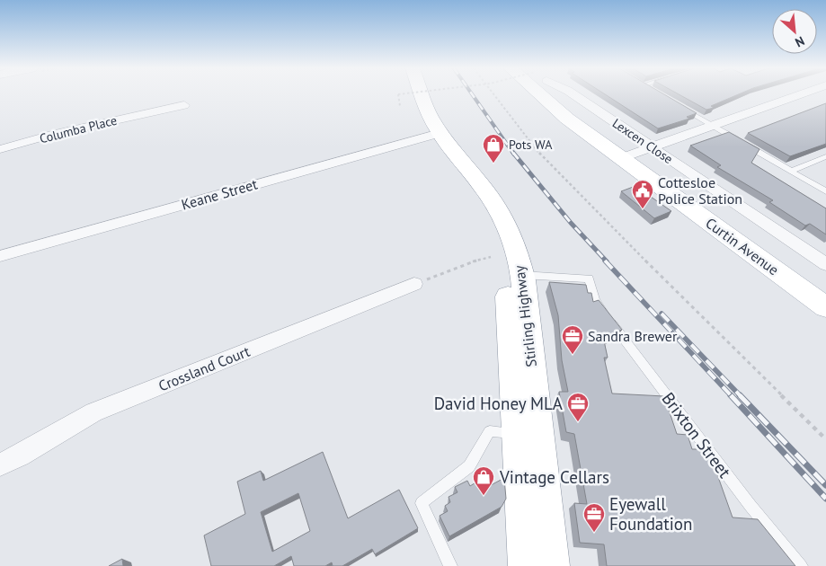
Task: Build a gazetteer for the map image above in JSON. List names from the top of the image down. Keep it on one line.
{"streets":{"main road":["Curtin Avenue","Stirling Highway"],"street":["Columba Place","Lexcen Close","Keane Street","Crossland Court"],"lane":["Brixton Street"]},"crossings":[["Keane Street","Stirling Highway"],["Stirling Highway","Brixton Street"]],"places":{"shop":["Pots WA","Vintage Cellars"],"public building":["Cottesloe Police Station"],"office":["Sandra Brewer","David Honey MLA","Eyewall Foundation"]},"north":"bottom right"}
